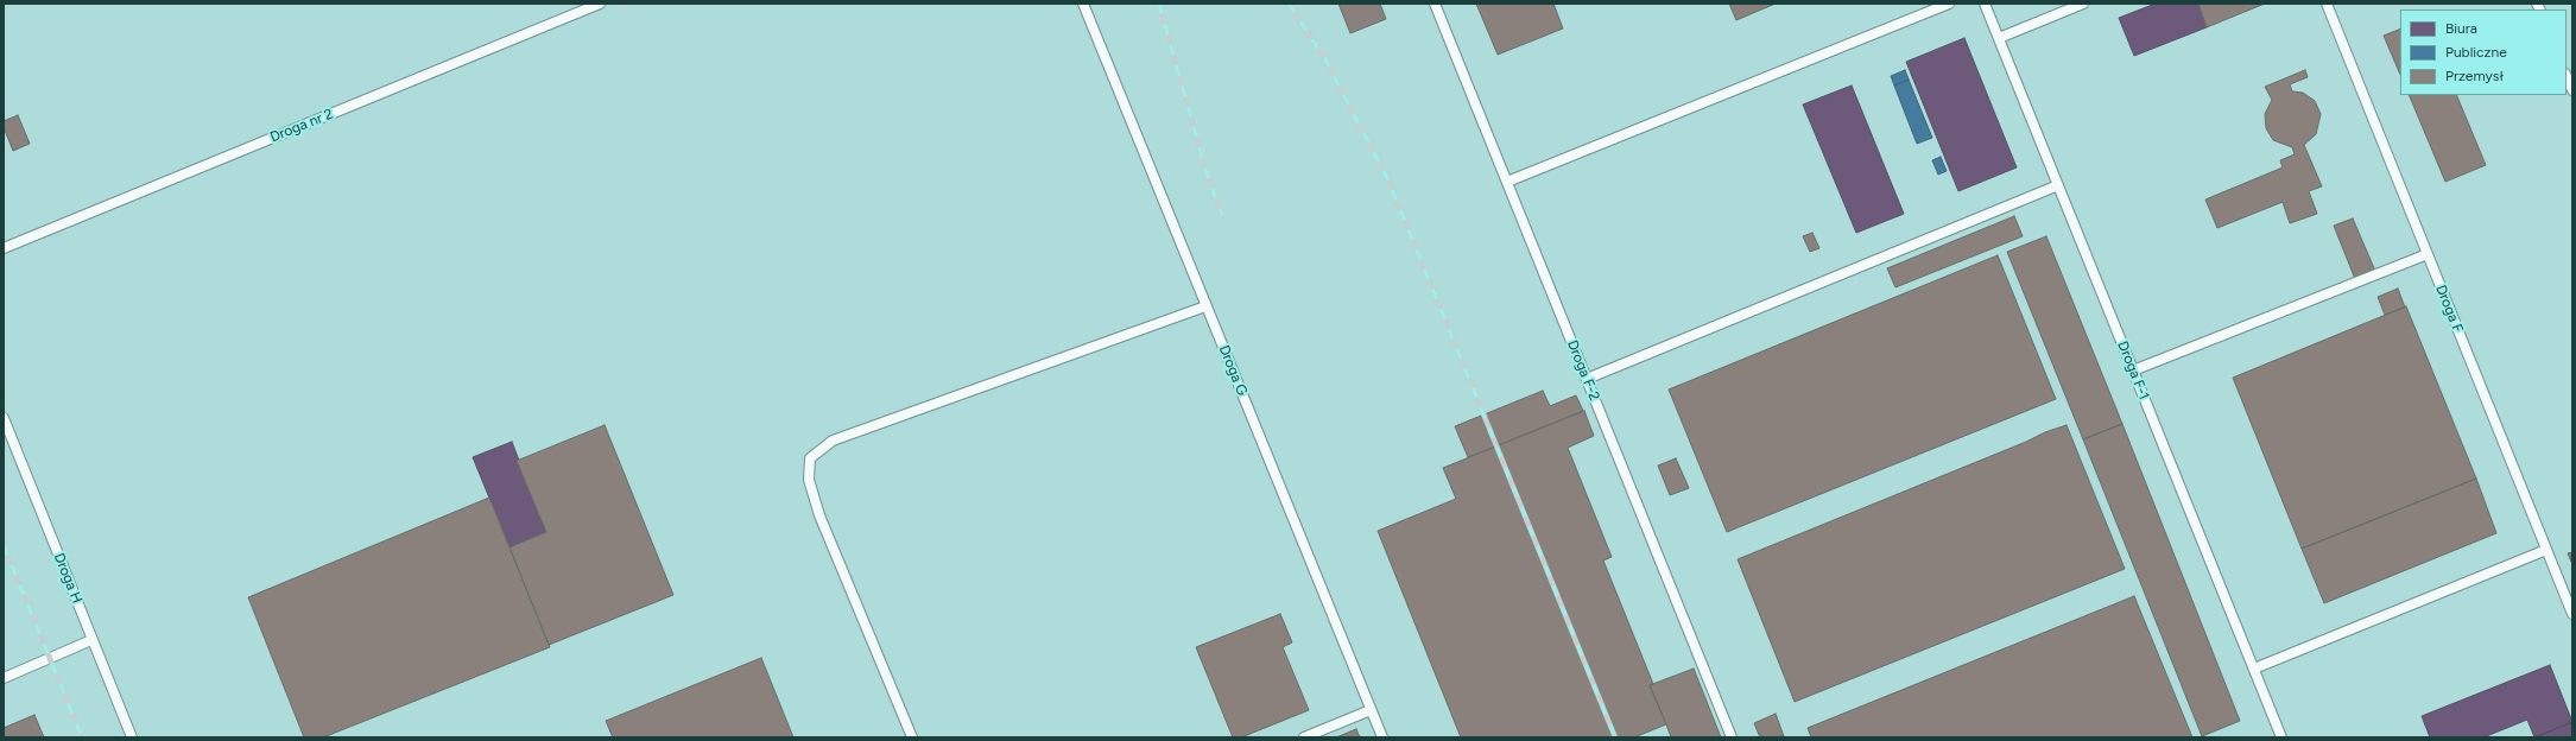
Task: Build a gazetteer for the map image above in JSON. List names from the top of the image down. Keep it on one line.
{"streets":{"lane":["Droga nr 2","Droga F","Droga G","Droga F-2","Droga F-1","Droga H"]},"legend":["Biura","Publiczne","Przemysł"]}
